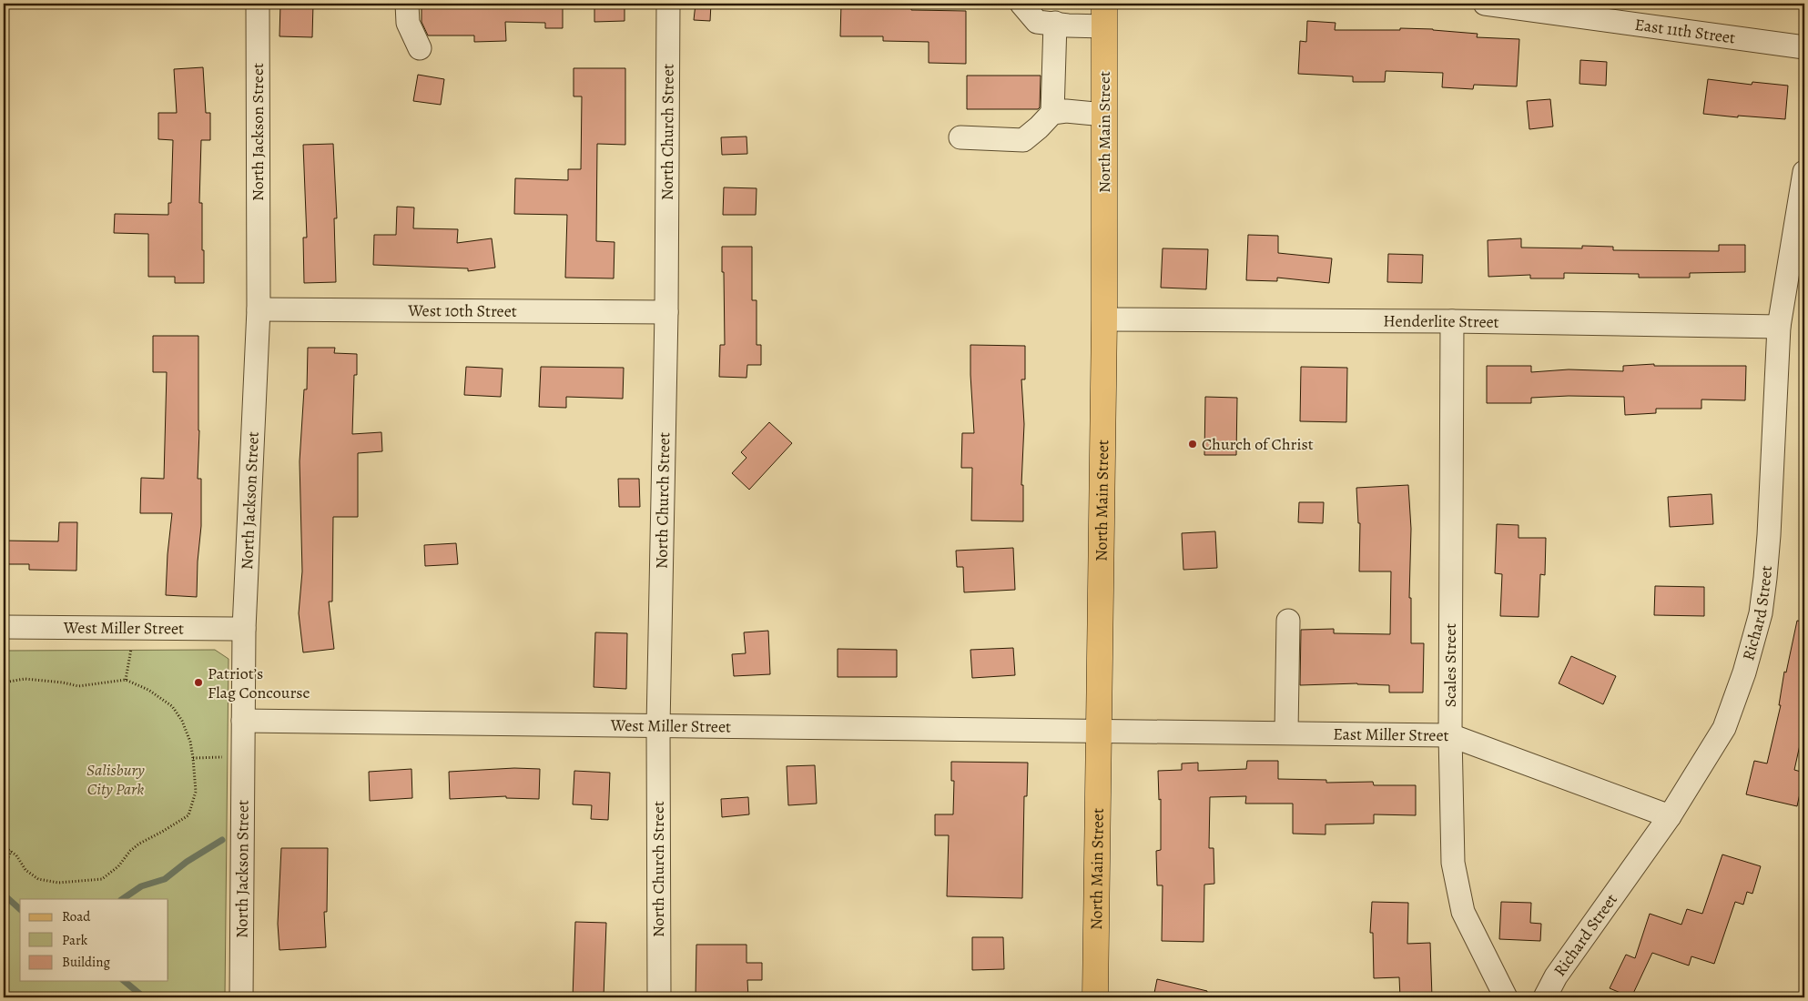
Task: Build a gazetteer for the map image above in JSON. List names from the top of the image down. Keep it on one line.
{"streets":{"main road":["North Main Street"],"street":["East 11th Street","North Jackson Street","North Church Street","West 10th Street","Henderlite Street","Richard Street","West Miller Street","Scales Street","East Miller Street"]},"crossings":[["North Jackson Street","West 10th Street"],["North Jackson Street","West Miller Street"],["North Church Street","West 10th Street"],["North Church Street","West Miller Street"],["North Main Street","Henderlite Street"],["North Main Street","West Miller Street"],["North Main Street","East Miller Street"],["Henderlite Street","Richard Street"],["Henderlite Street","Scales Street"],["Richard Street","East Miller Street"],["West Miller Street","East Miller Street"],["Scales Street","East Miller Street"]],"parks":["Salisbury City Park"],"places":["Church of Christ","Patriot’s Flag Concourse"],"legend":["Road","Park","Building"]}
